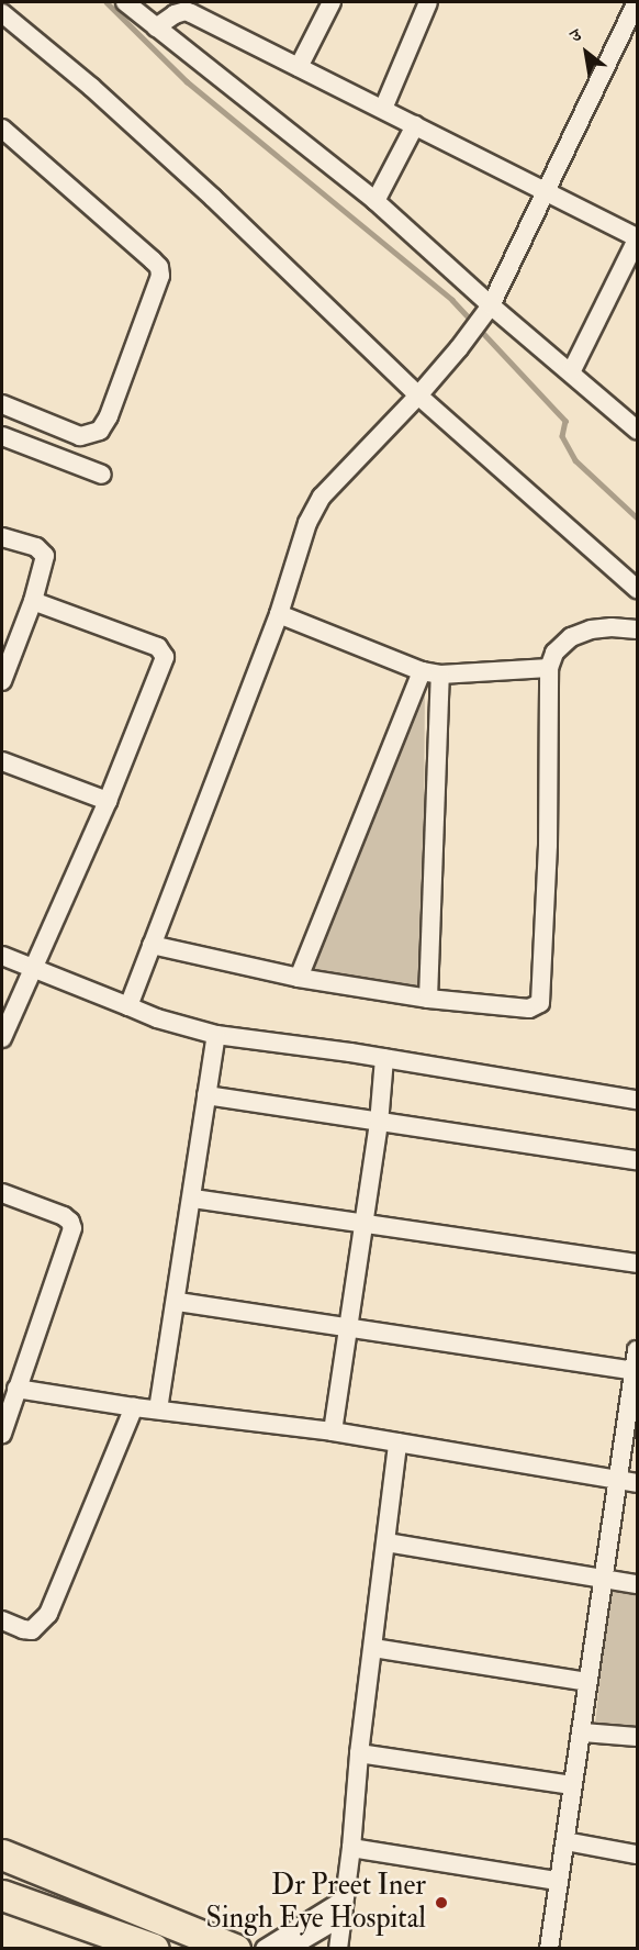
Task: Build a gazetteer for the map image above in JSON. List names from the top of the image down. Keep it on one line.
{"places":["Dr Preet Iner Singh Eye Hospital"],"north":"top left"}
